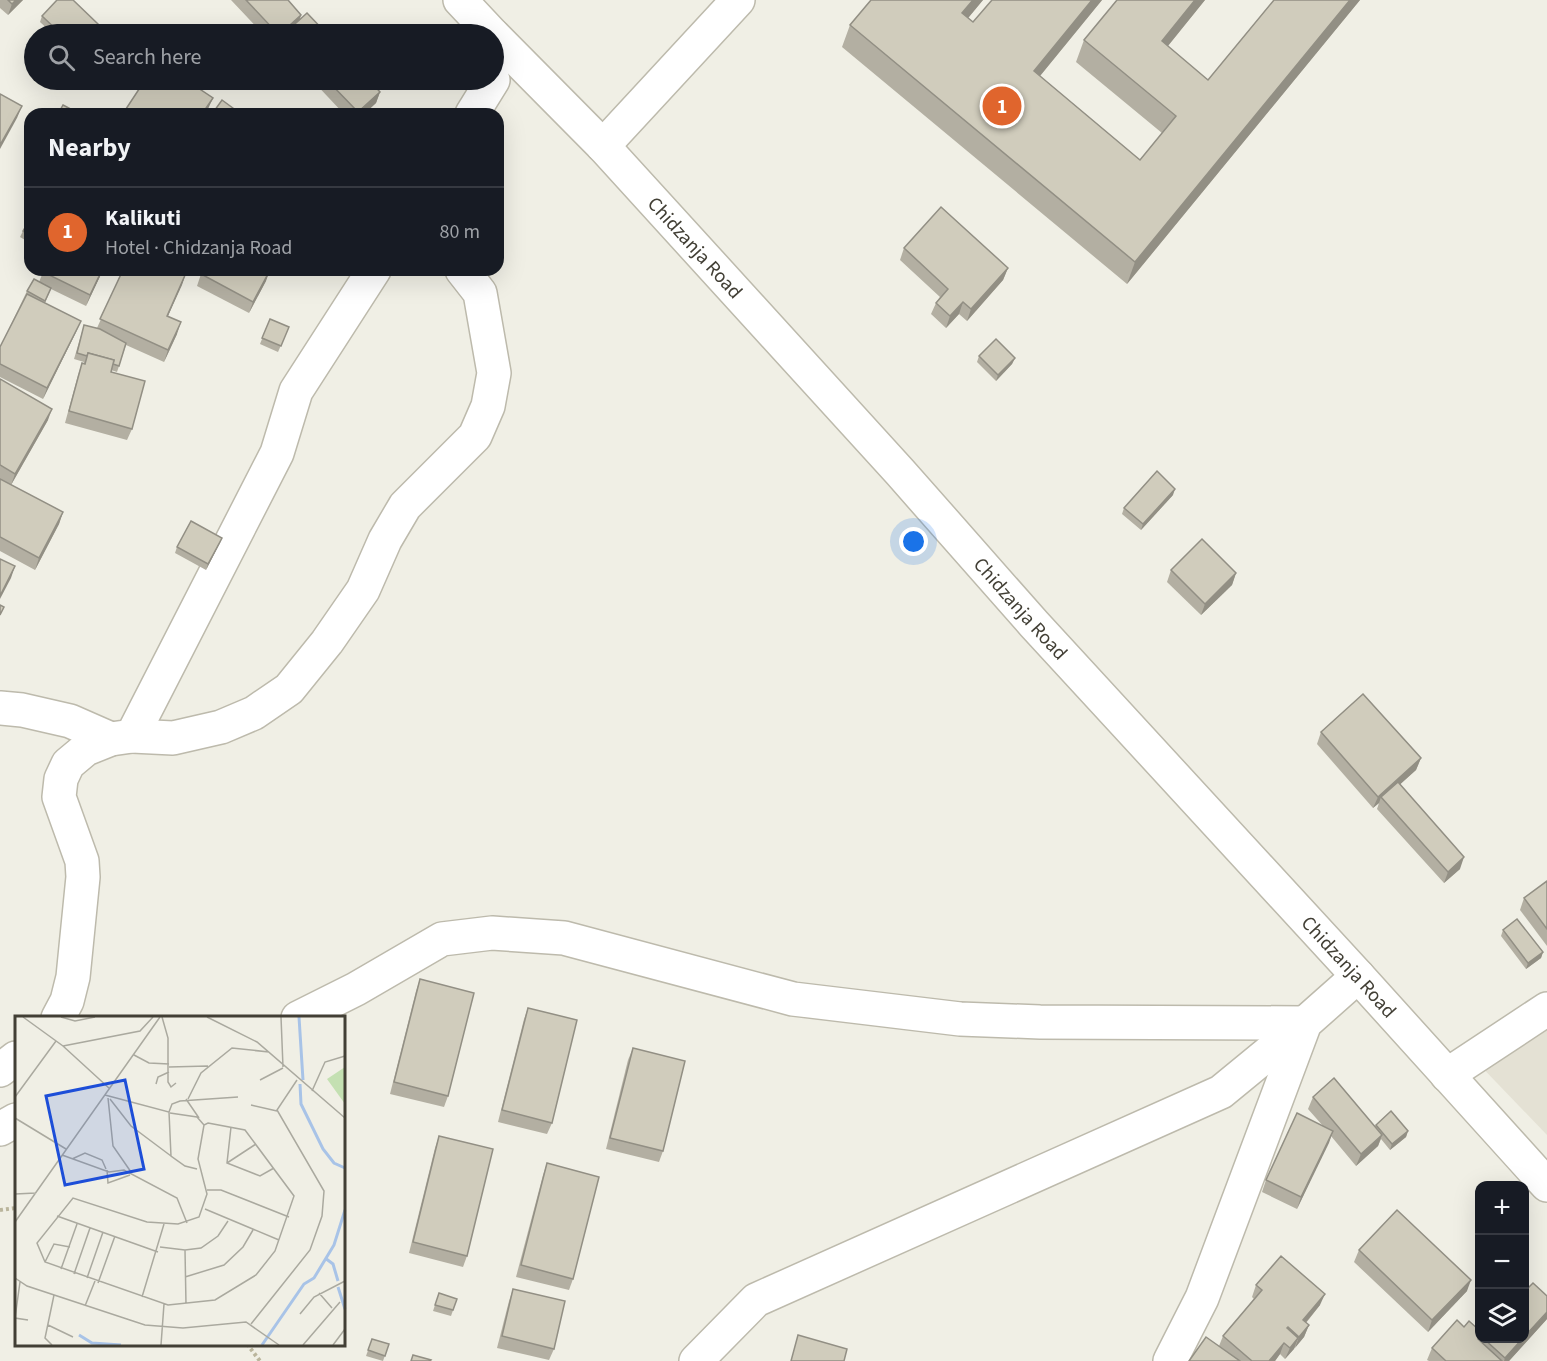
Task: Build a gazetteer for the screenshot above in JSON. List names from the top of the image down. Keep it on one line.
{"streets":{"street":["Chidzanja Road"]},"page":{"search":"Search here","pins":"1","heading":"Nearby","list":[{"mark":"1","name":"Kalikuti","note":"Hotel · Chidzanja Road","value":"80 m"}],"map_buttons":["+","−"]}}
